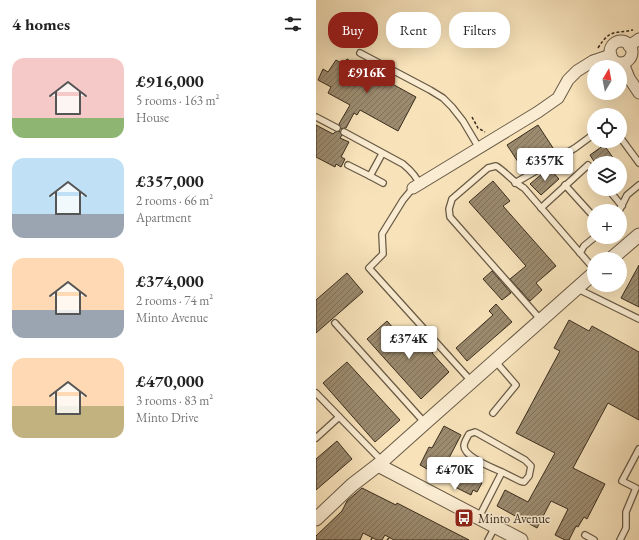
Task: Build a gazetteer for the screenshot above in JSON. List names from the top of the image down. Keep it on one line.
{"places":{"bus stop":["Minto Avenue"]},"north":"top","page":{"heading":"4 homes","chip":["Buy","Rent","Filters"],"list":[{"name":"£916,000","note":"5 rooms · 163 m² · House"},{"name":"£357,000","note":"2 rooms · 66 m² · Apartment"},{"name":"£374,000","note":"2 rooms · 74 m² · Minto Avenue"},{"name":"£470,000","note":"3 rooms · 83 m² · Minto Drive"}],"map_buttons":["+","−"],"price":["£916K","£357K","£374K","£470K"]}}
